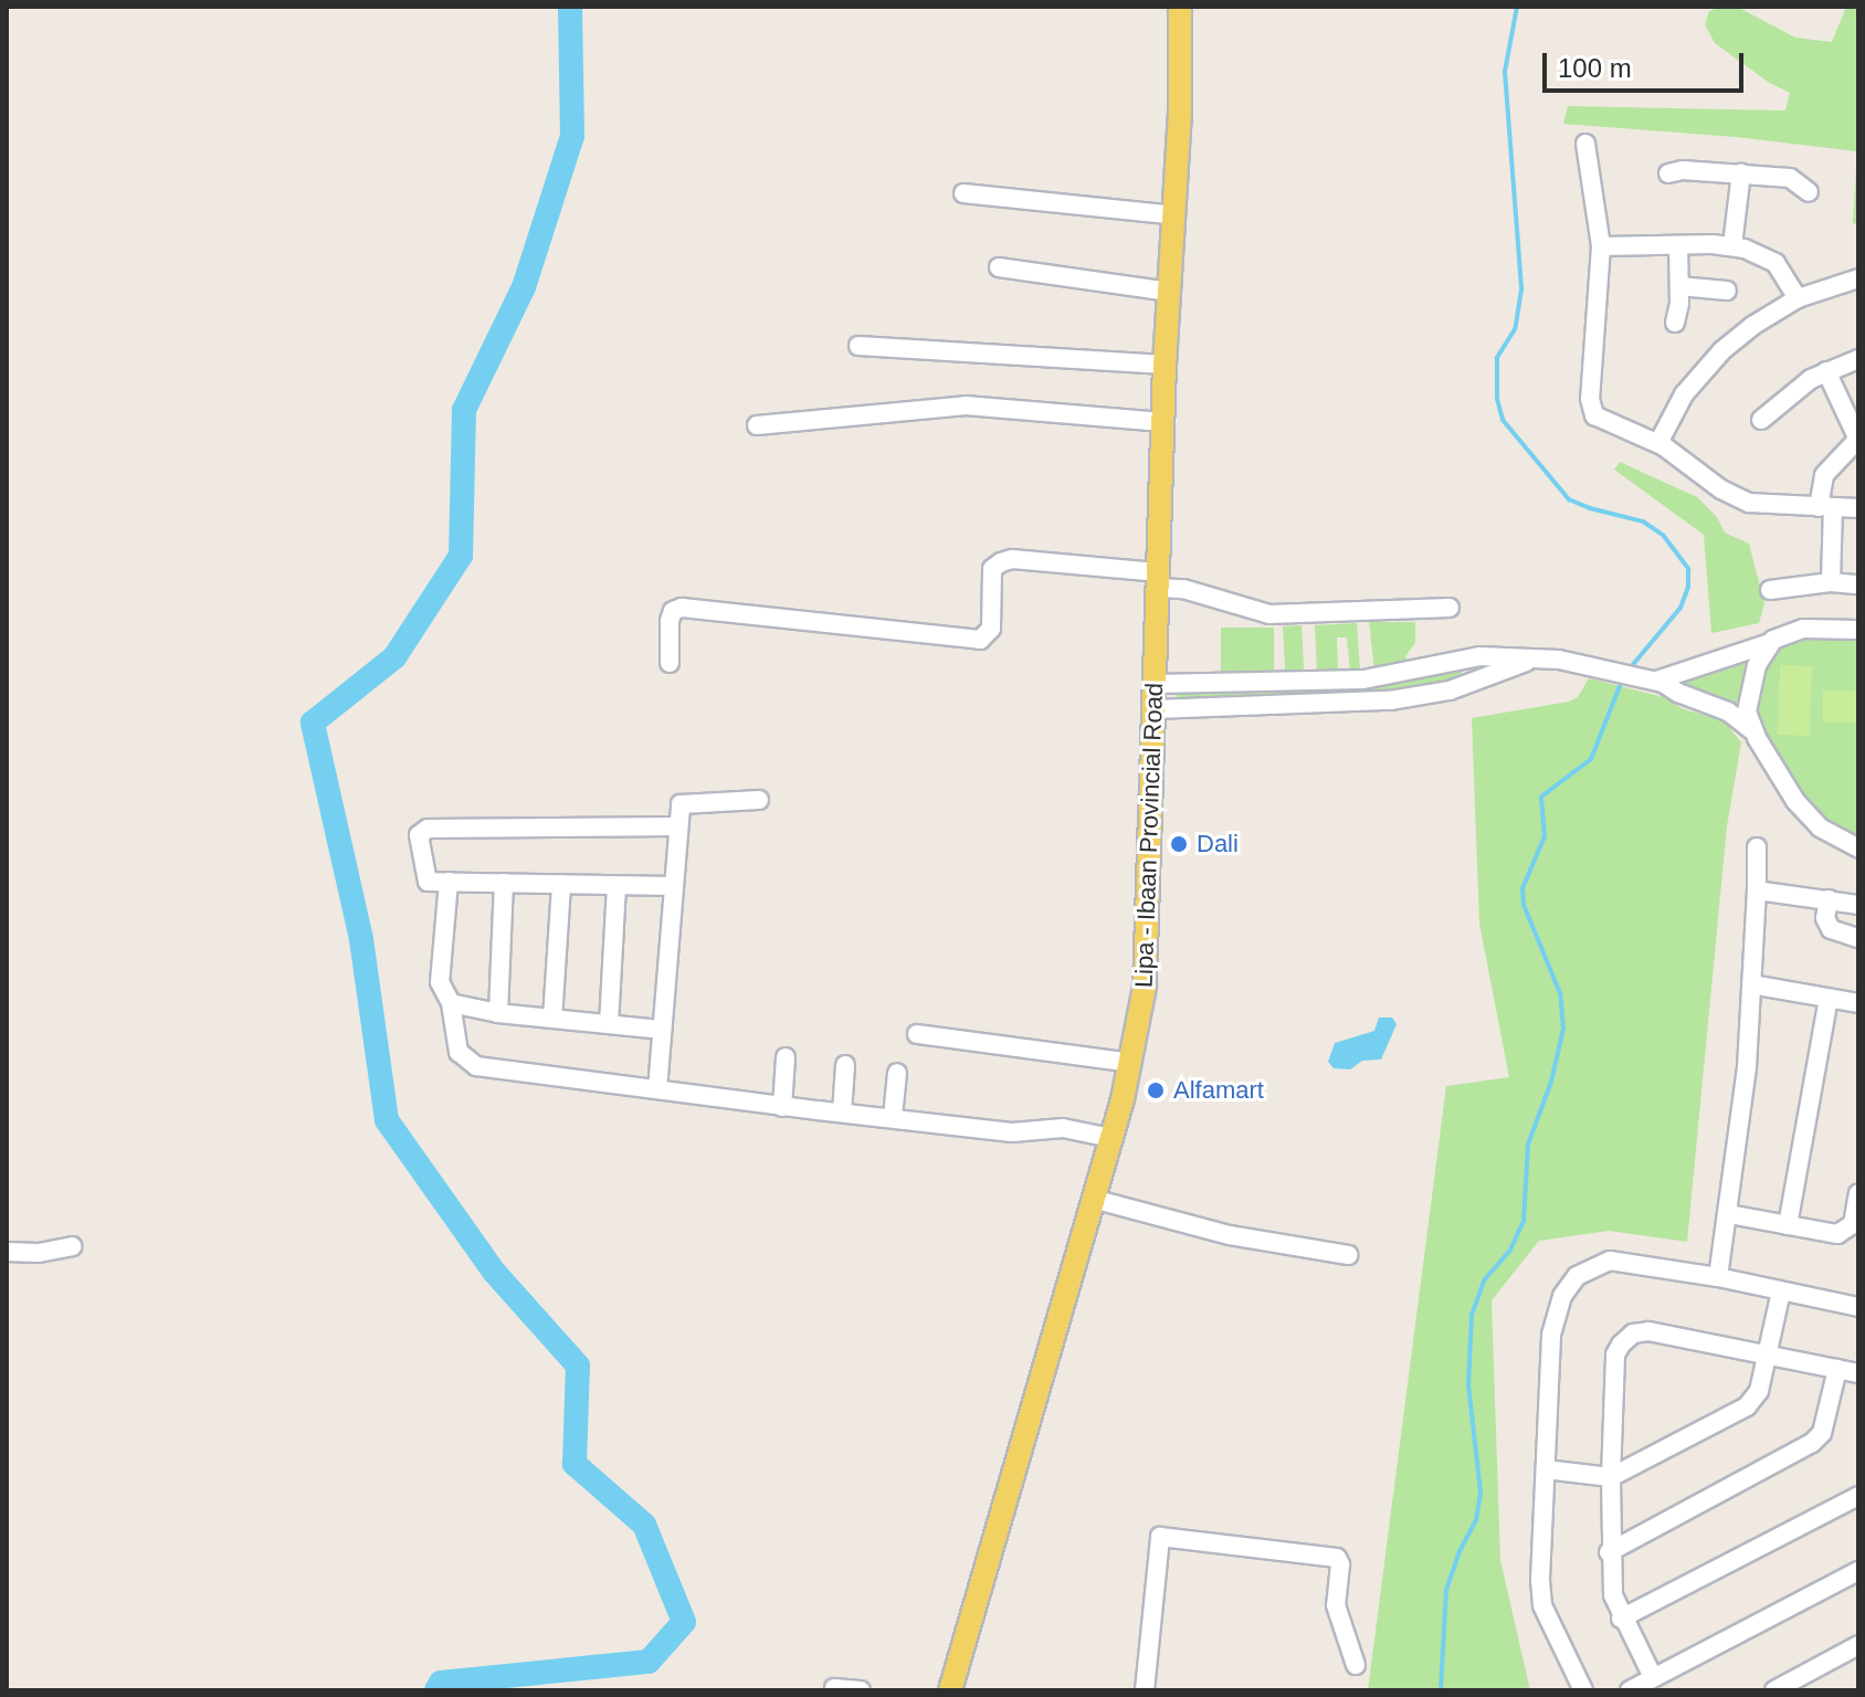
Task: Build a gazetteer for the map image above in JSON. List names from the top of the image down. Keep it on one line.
{"streets":{"main road":["Lipa - Ibaan Provincial Road"]},"places":["Dali","Alfamart"],"scale_bar":"100 m"}
